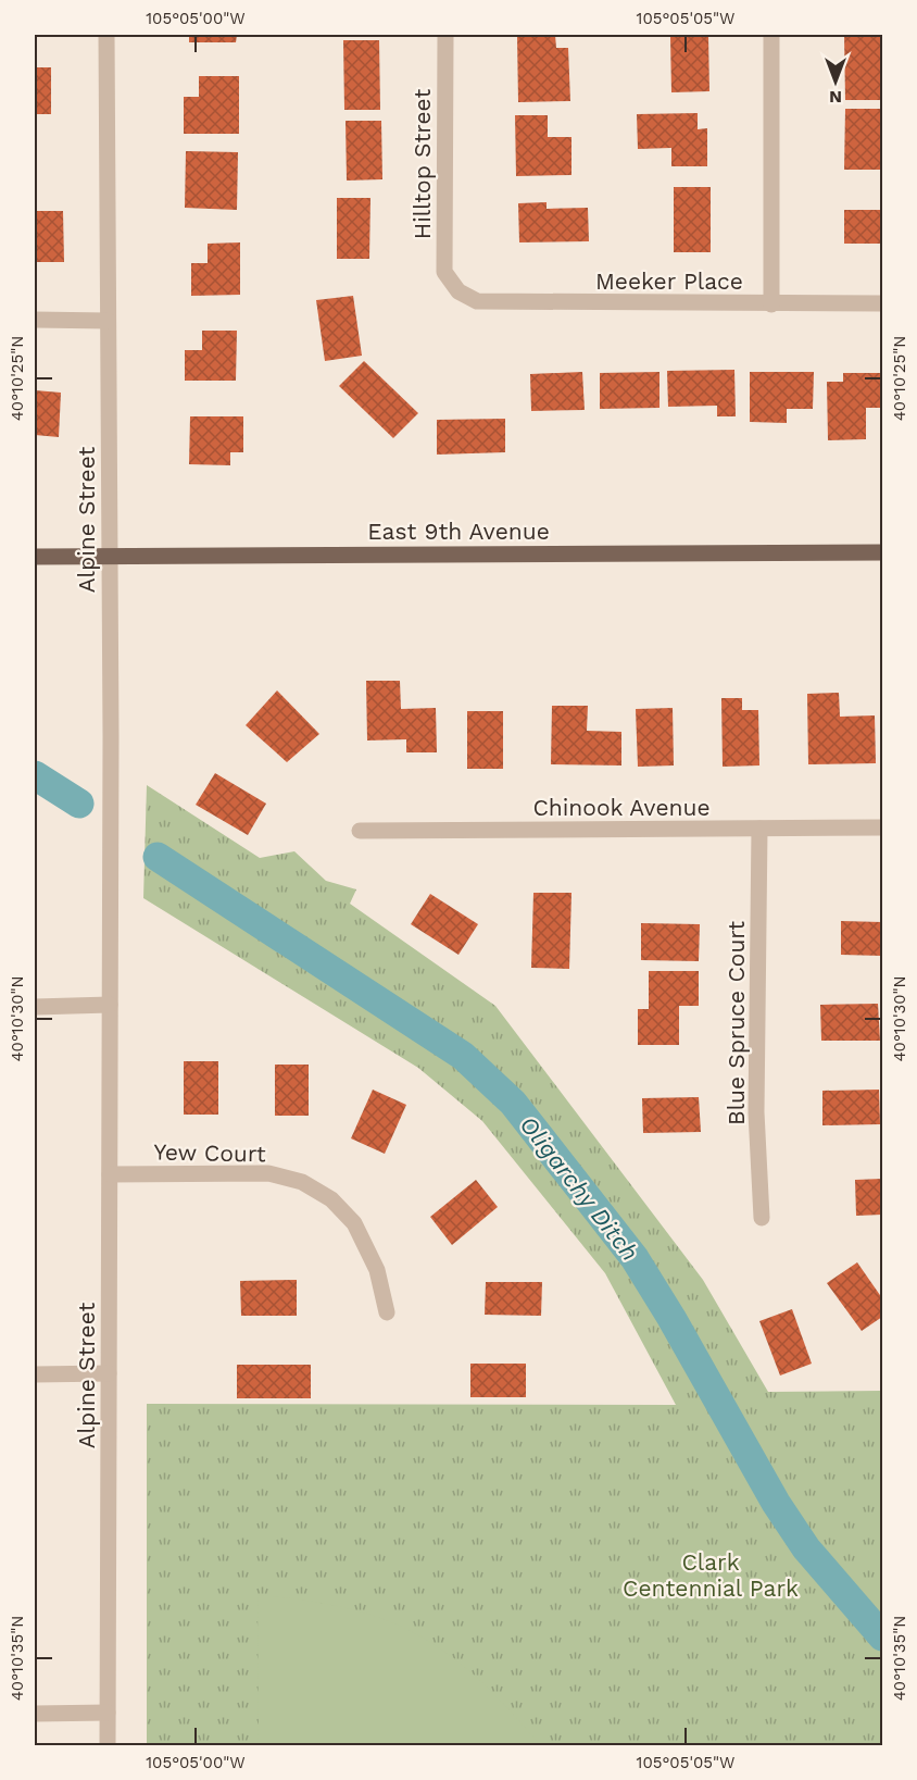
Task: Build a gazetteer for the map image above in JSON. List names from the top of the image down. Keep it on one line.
{"streets":{"main road":["East 9th Avenue"],"street":["Hilltop Street","Meeker Place","Alpine Street","Chinook Avenue","Blue Spruce Court","Yew Court"]},"crossings":[["Hilltop Street","Meeker Place"],["Alpine Street","East 9th Avenue"],["Alpine Street","Yew Court"],["Chinook Avenue","Blue Spruce Court"]],"water":["Oligarchy Ditch"],"parks":["Clark Centennial Park"],"north":"bottom","coordinates":["105°05'00\"W","105°05'05\"W","40°10'25\"N","40°10'30\"N","40°10'35\"N"]}
